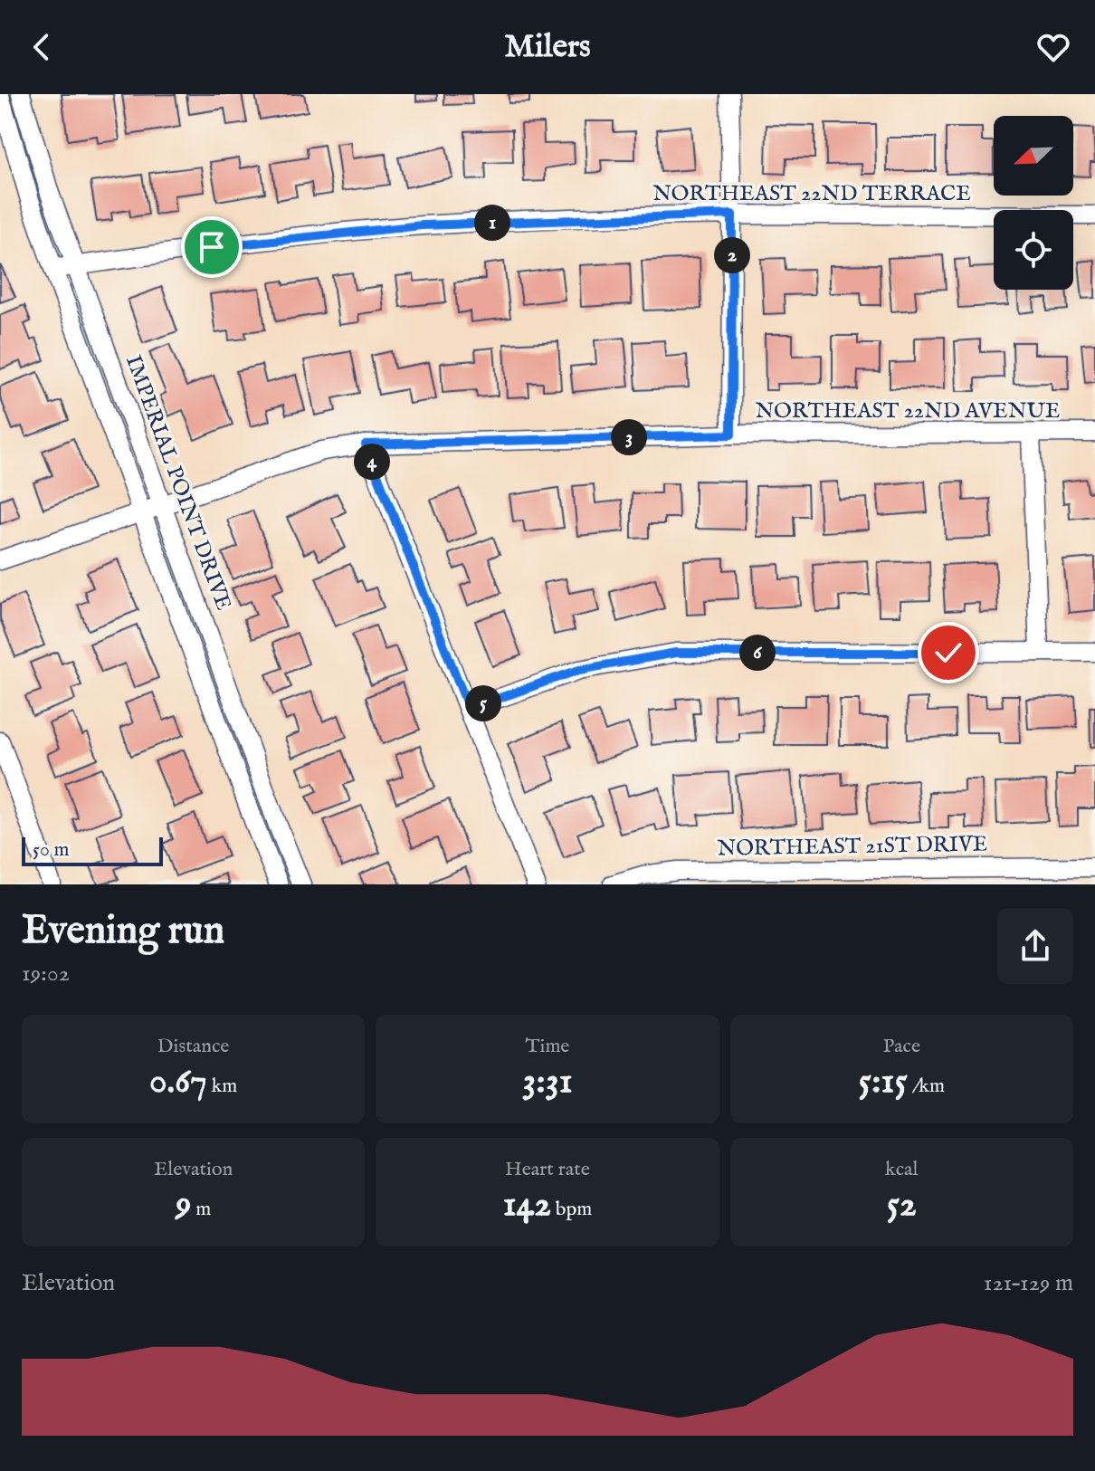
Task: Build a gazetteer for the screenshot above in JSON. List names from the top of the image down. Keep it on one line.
{"streets":{"street":["NORTHEAST 22ND TERRACE","NORTHEAST 22ND AVENUE","IMPERIAL POINT DRIVE","NORTHEAST 21ST DRIVE"]},"crossings":[["NORTHEAST 22ND TERRACE","IMPERIAL POINT DRIVE"],["NORTHEAST 22ND AVENUE","IMPERIAL POINT DRIVE"]],"scale_bar":"50 m","north":"bottom left","page":{"header":"Milers","pins":["1","2","3","4","6","5"],"scale":"50 m","heading":["Evening run","19:02"],"stats":[["Distance","0.67 km"],["Time","3:31"],["Pace","5:15 /km"],["Elevation","9 m"],["Heart rate","142 bpm"],["kcal","52"]],"chart":["Elevation","121–129 m"]}}
